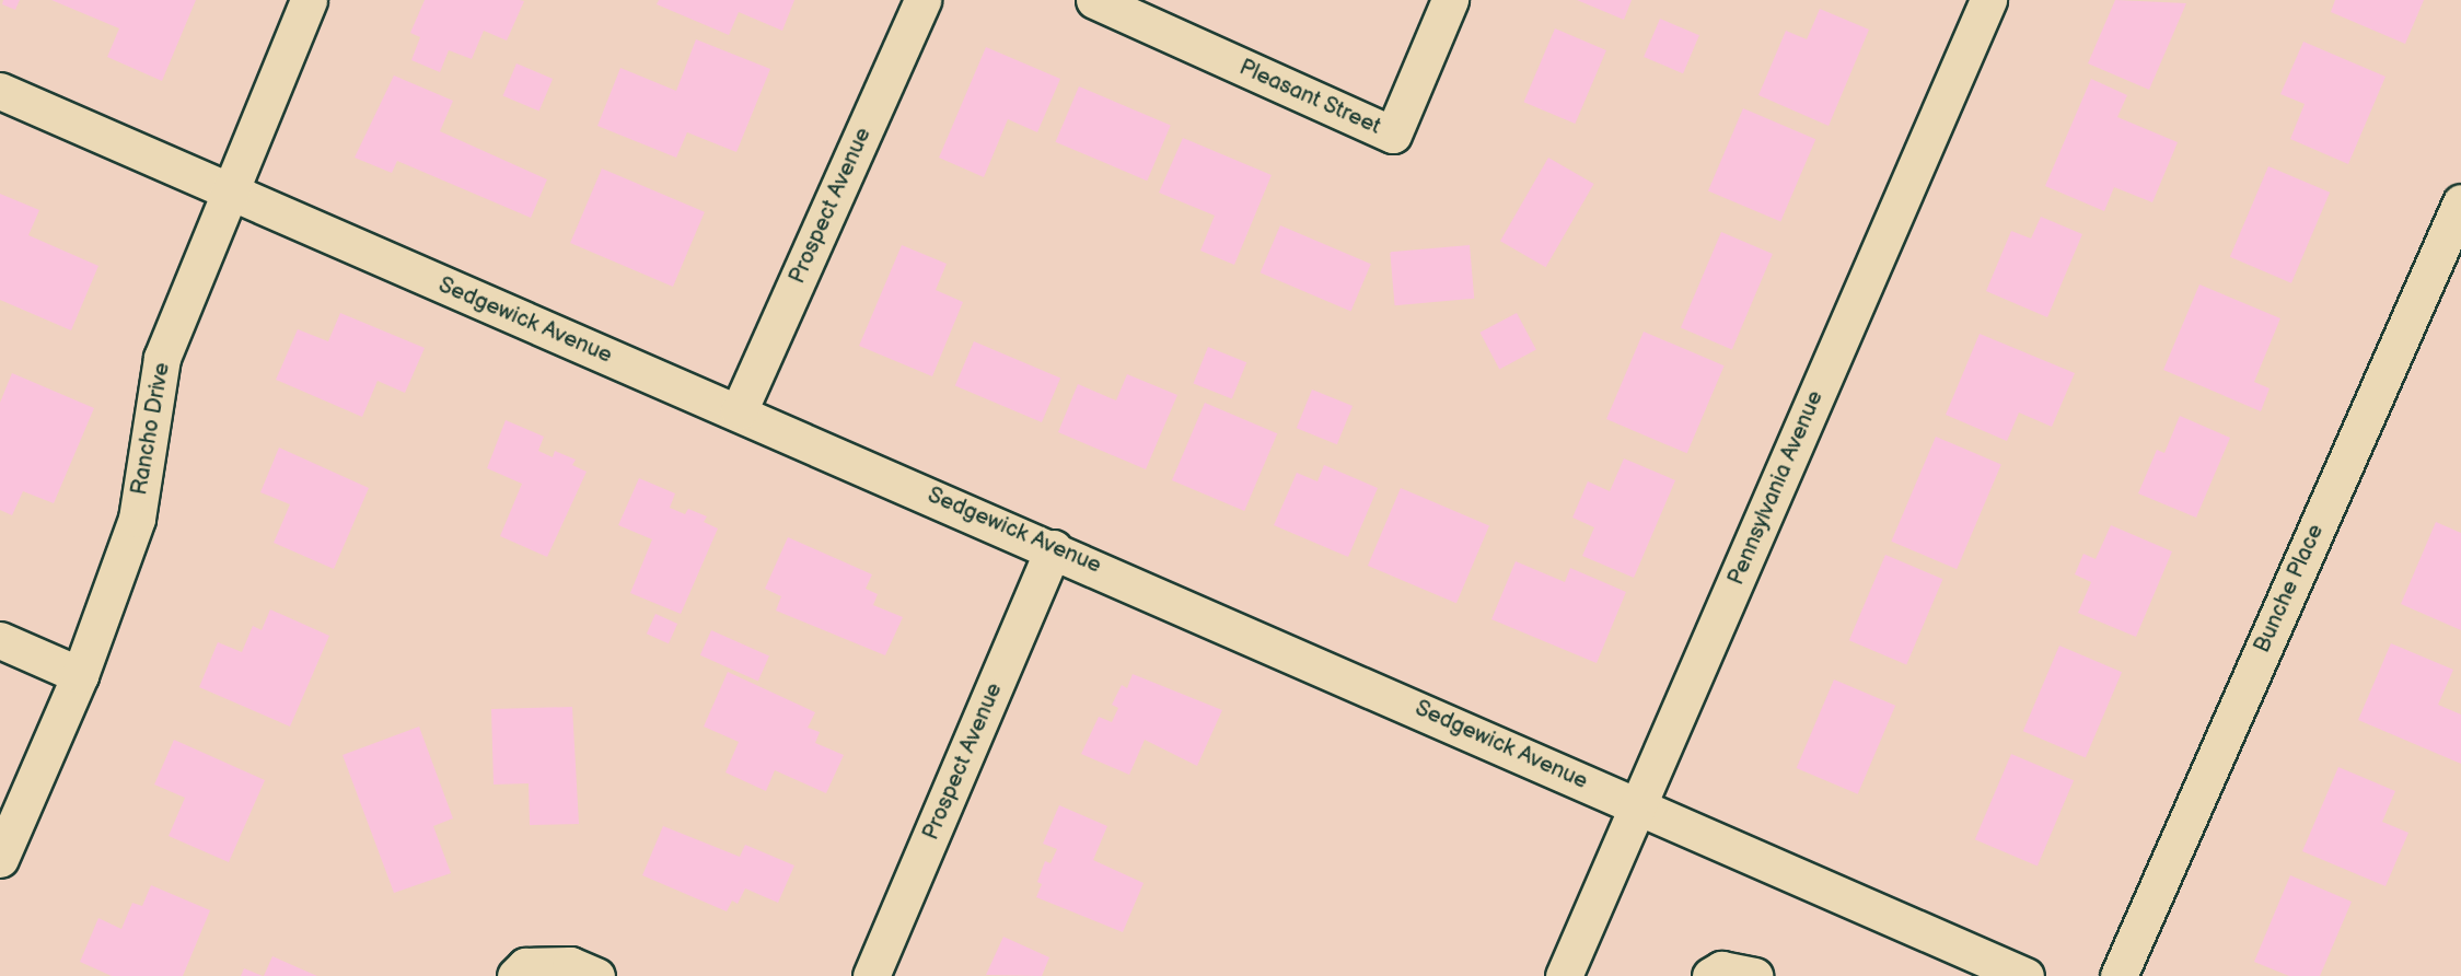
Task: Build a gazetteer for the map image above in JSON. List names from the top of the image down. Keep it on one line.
{"streets":{"street":["Pleasant Street","Prospect Avenue","Sedgewick Avenue","Rancho Drive","Pennsylvania Avenue","Bunche Place"]},"crossings":[["Prospect Avenue","Sedgewick Avenue"],["Sedgewick Avenue","Rancho Drive"],["Sedgewick Avenue","Pennsylvania Avenue"]]}
